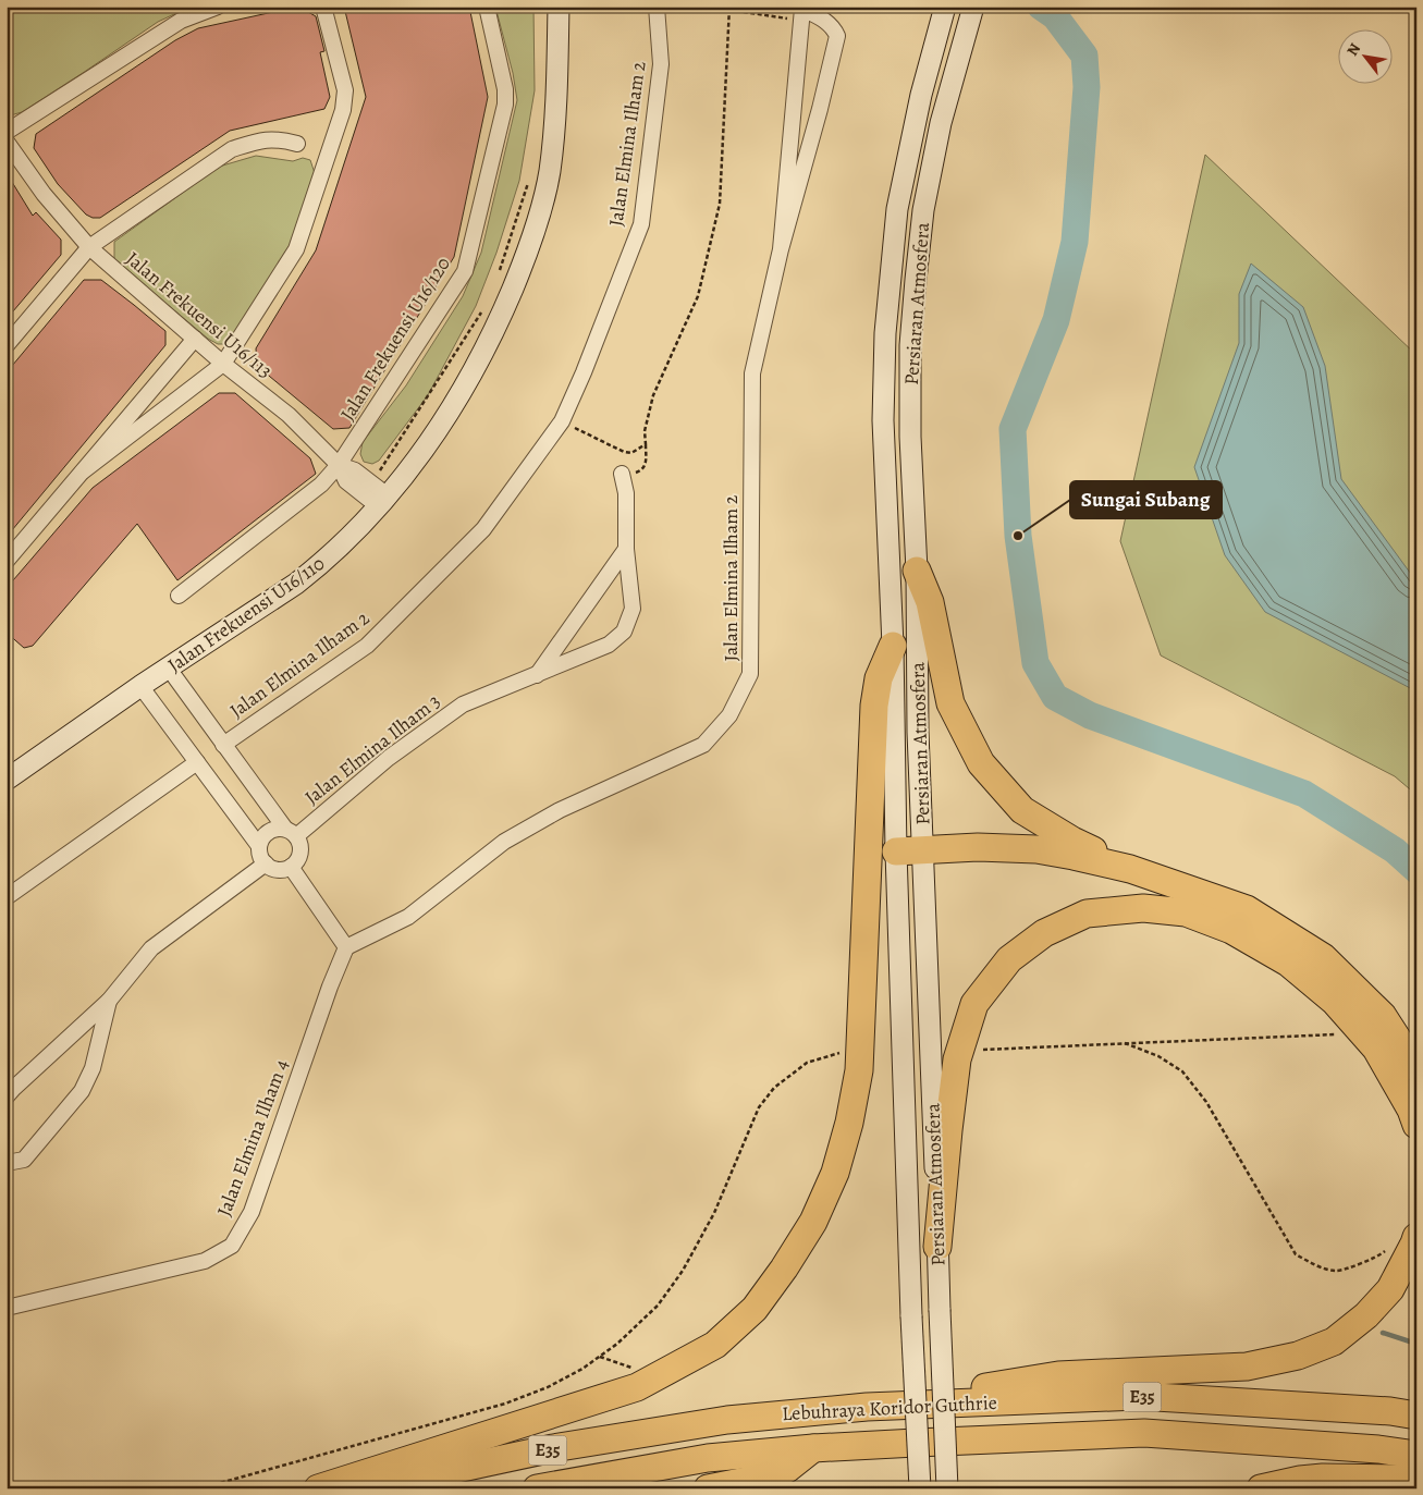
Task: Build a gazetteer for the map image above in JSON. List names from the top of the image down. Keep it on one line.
{"streets":{"highway":["E35","Lebuhraya Koridor Guthrie"],"main road":["Persiaran Atmosfera","Jalan Frekuensi U16/110"],"street":["Jalan Elmina Ilham 2","Jalan Frekuensi U16/113","Jalan Frekuensi U16/120","Jalan Elmina Ilham 3","Jalan Elmina Ilham 4"]},"crossings":[["Jalan Elmina Ilham 2","Jalan Elmina Ilham 4"],["Jalan Frekuensi U16/113","Jalan Frekuensi U16/120"],["Jalan Frekuensi U16/113","Jalan Frekuensi U16/110"]],"places":["Sungai Subang"],"north":"top left"}
